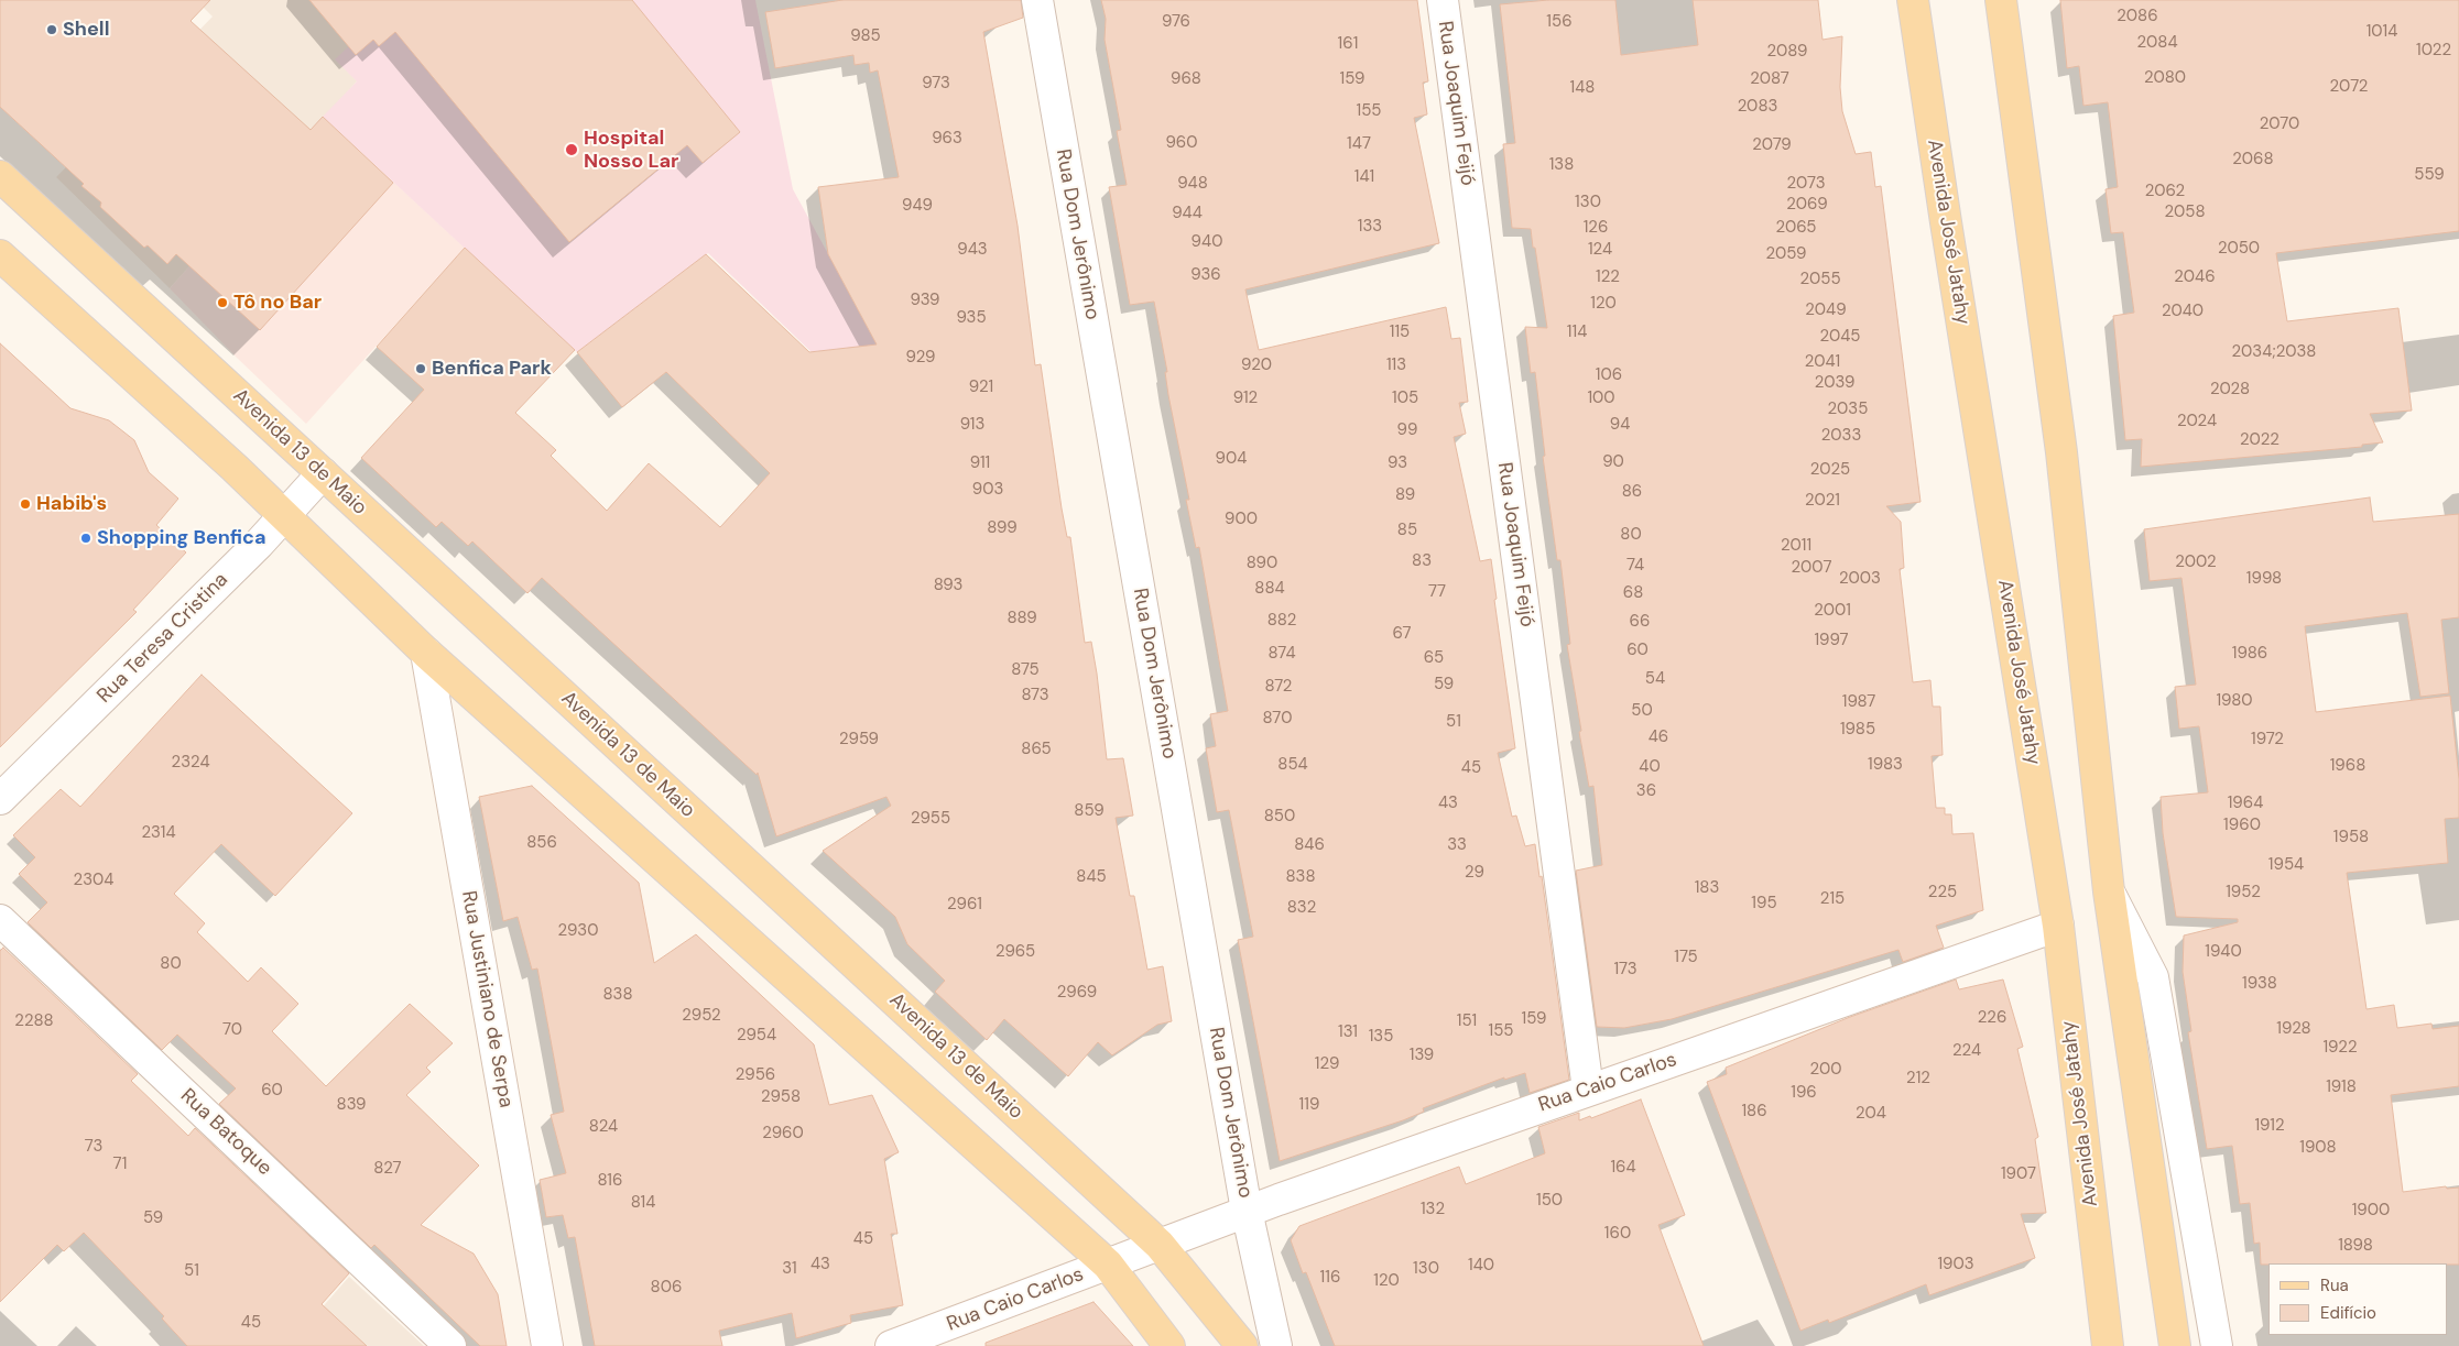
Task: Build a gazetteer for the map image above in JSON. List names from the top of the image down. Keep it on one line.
{"streets":{"main road":["Avenida José Jatahy","Avenida 13 de Maio"],"street":["Rua Joaquim Feijó","Rua Dom Jerônimo","Rua Teresa Cristina","Rua Justiniano de Serpa","Rua Caio Carlos","Rua Batoque"]},"crossings":[["Rua Joaquim Feijó","Rua Caio Carlos"],["Avenida José Jatahy","Rua Caio Carlos"],["Rua Dom Jerônimo","Rua Caio Carlos"],["Avenida 13 de Maio","Rua Teresa Cristina"],["Avenida 13 de Maio","Rua Caio Carlos"]],"places":["Shell","Hospital Nosso Lar","Tô no Bar","Benfica Park","Habib's","Shopping Benfica"],"house_numbers":["2086","976","156","1014","985","2084","161","1022","2089","2080","968","159","2087","973","2072","148","2083","155","2070","963","960","147","2079","2068","138","559","141","948","2073","2062","130","2069","949","2058","944","133","126","2065","940","2050","943","124","2059","936","122","2046","2055","939","120","2049","2040","935","115","114","2045","2034;2038","929","2041","920","113","106","2039","921","2028","912","105","100","2035","2024","913","94","99","2033","2022","904","90","911","93","2025","903","86","89","2021","900","899","85","80","2011","83","2002","890","74","2007","2003","1998","893","884","77","68","2001","889","882","66","67","1997","60","874","1986","65","875","54","59","872","873","1980","1987","50","870","51","1985","46","2959","1972","865","2324","854","1983","1968","40","45","36","43","1964","859","850","2955","1960","2314","1958","856","846","33","1954","29","845","838","2304","183","225","1952","215","195","2961","832","2930","2965","1940","175","80","173","1938","2969","838","2952","226","159","2288","151","1928","70","155","131","2954","135","1922","224","139","129","200","2956","212","1918","60","196","2958","839","119","186","204","1912","824","2960","73","1908","71","164","827","1907","816","150","814","132","1900","59","160","45","1898","43","1903","140","31","130","51","116","120","806","45"],"legend":["Rua","Edifício"]}
